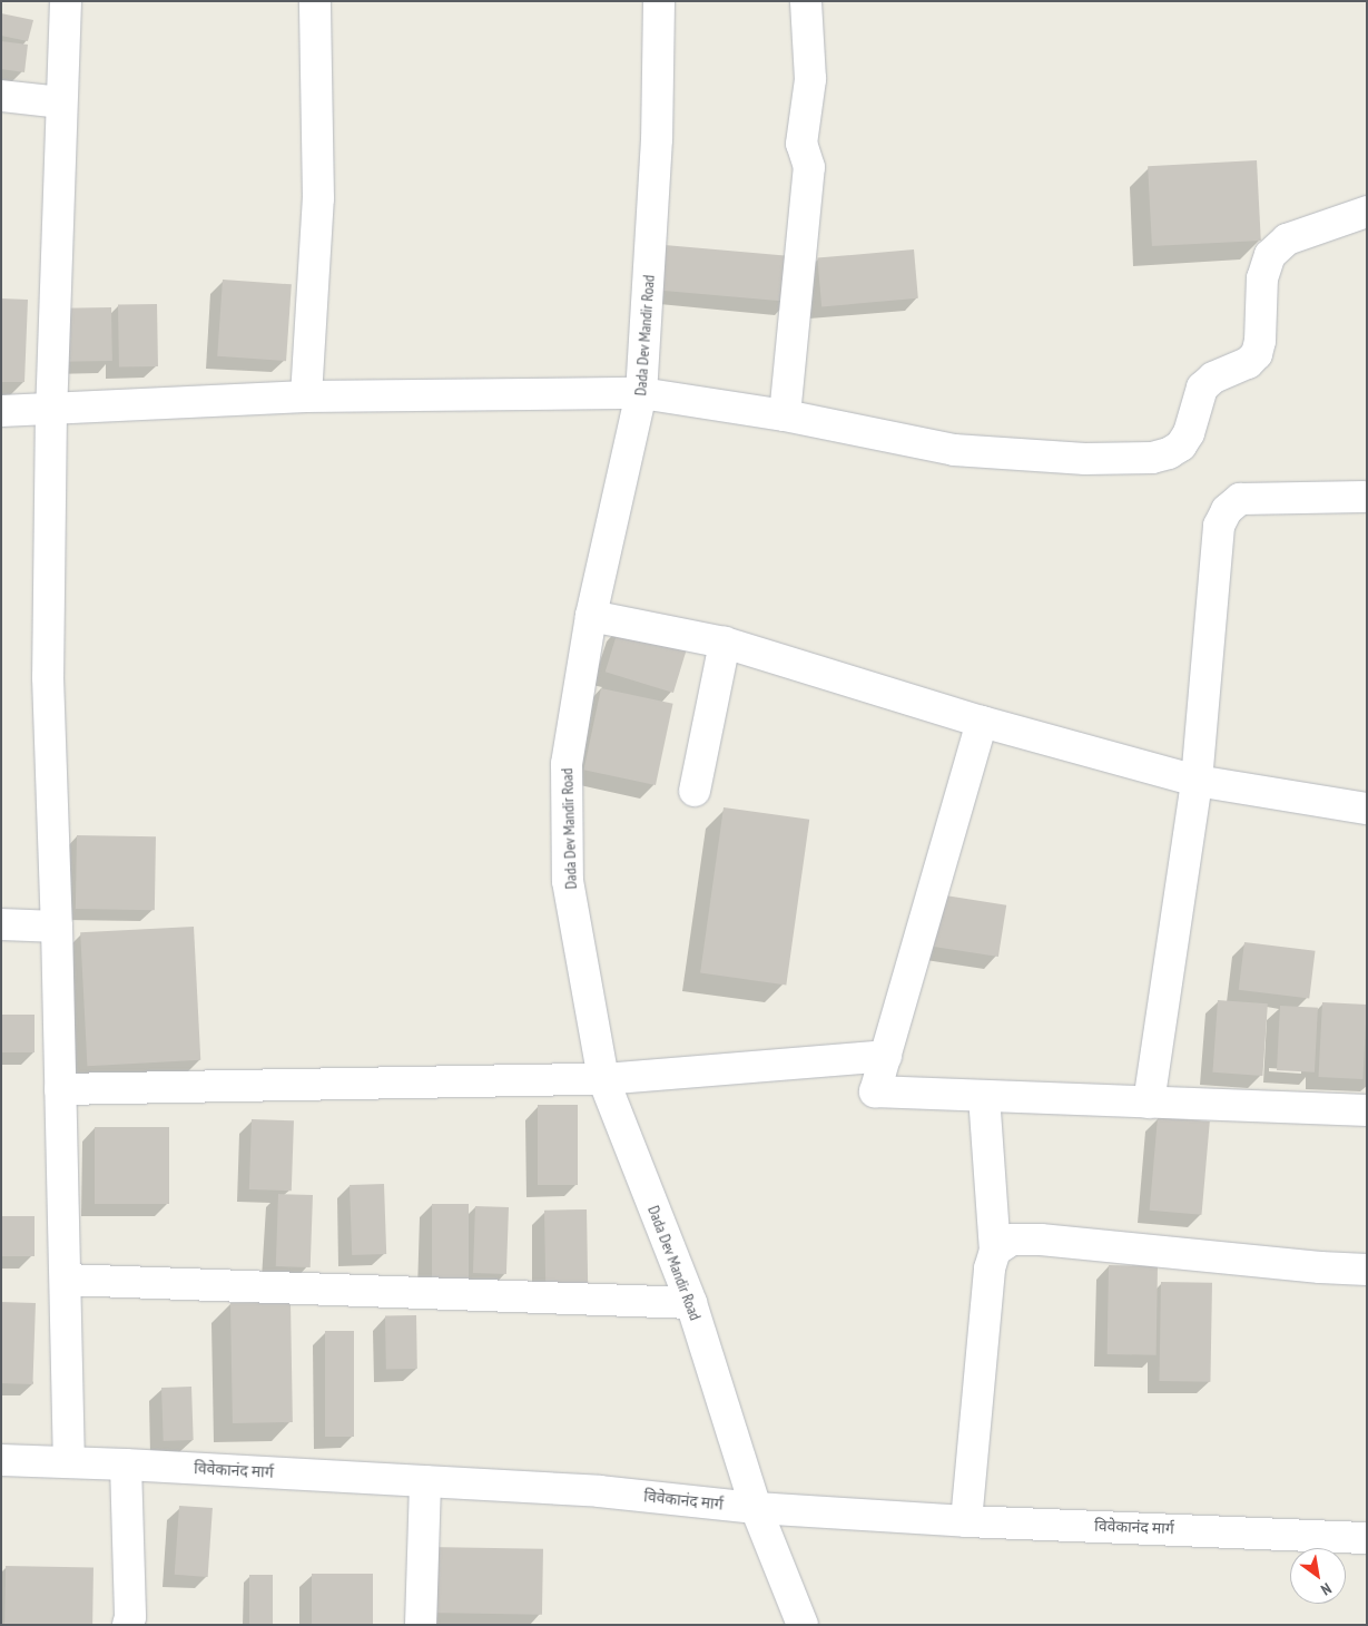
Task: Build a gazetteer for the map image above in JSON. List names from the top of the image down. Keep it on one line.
{"streets":{"street":["Dada Dev Mandir Road","विवेकानंद मार्ग"]},"crossings":[["Dada Dev Mandir Road","विवेकानंद मार्ग"]],"north":"bottom right"}
